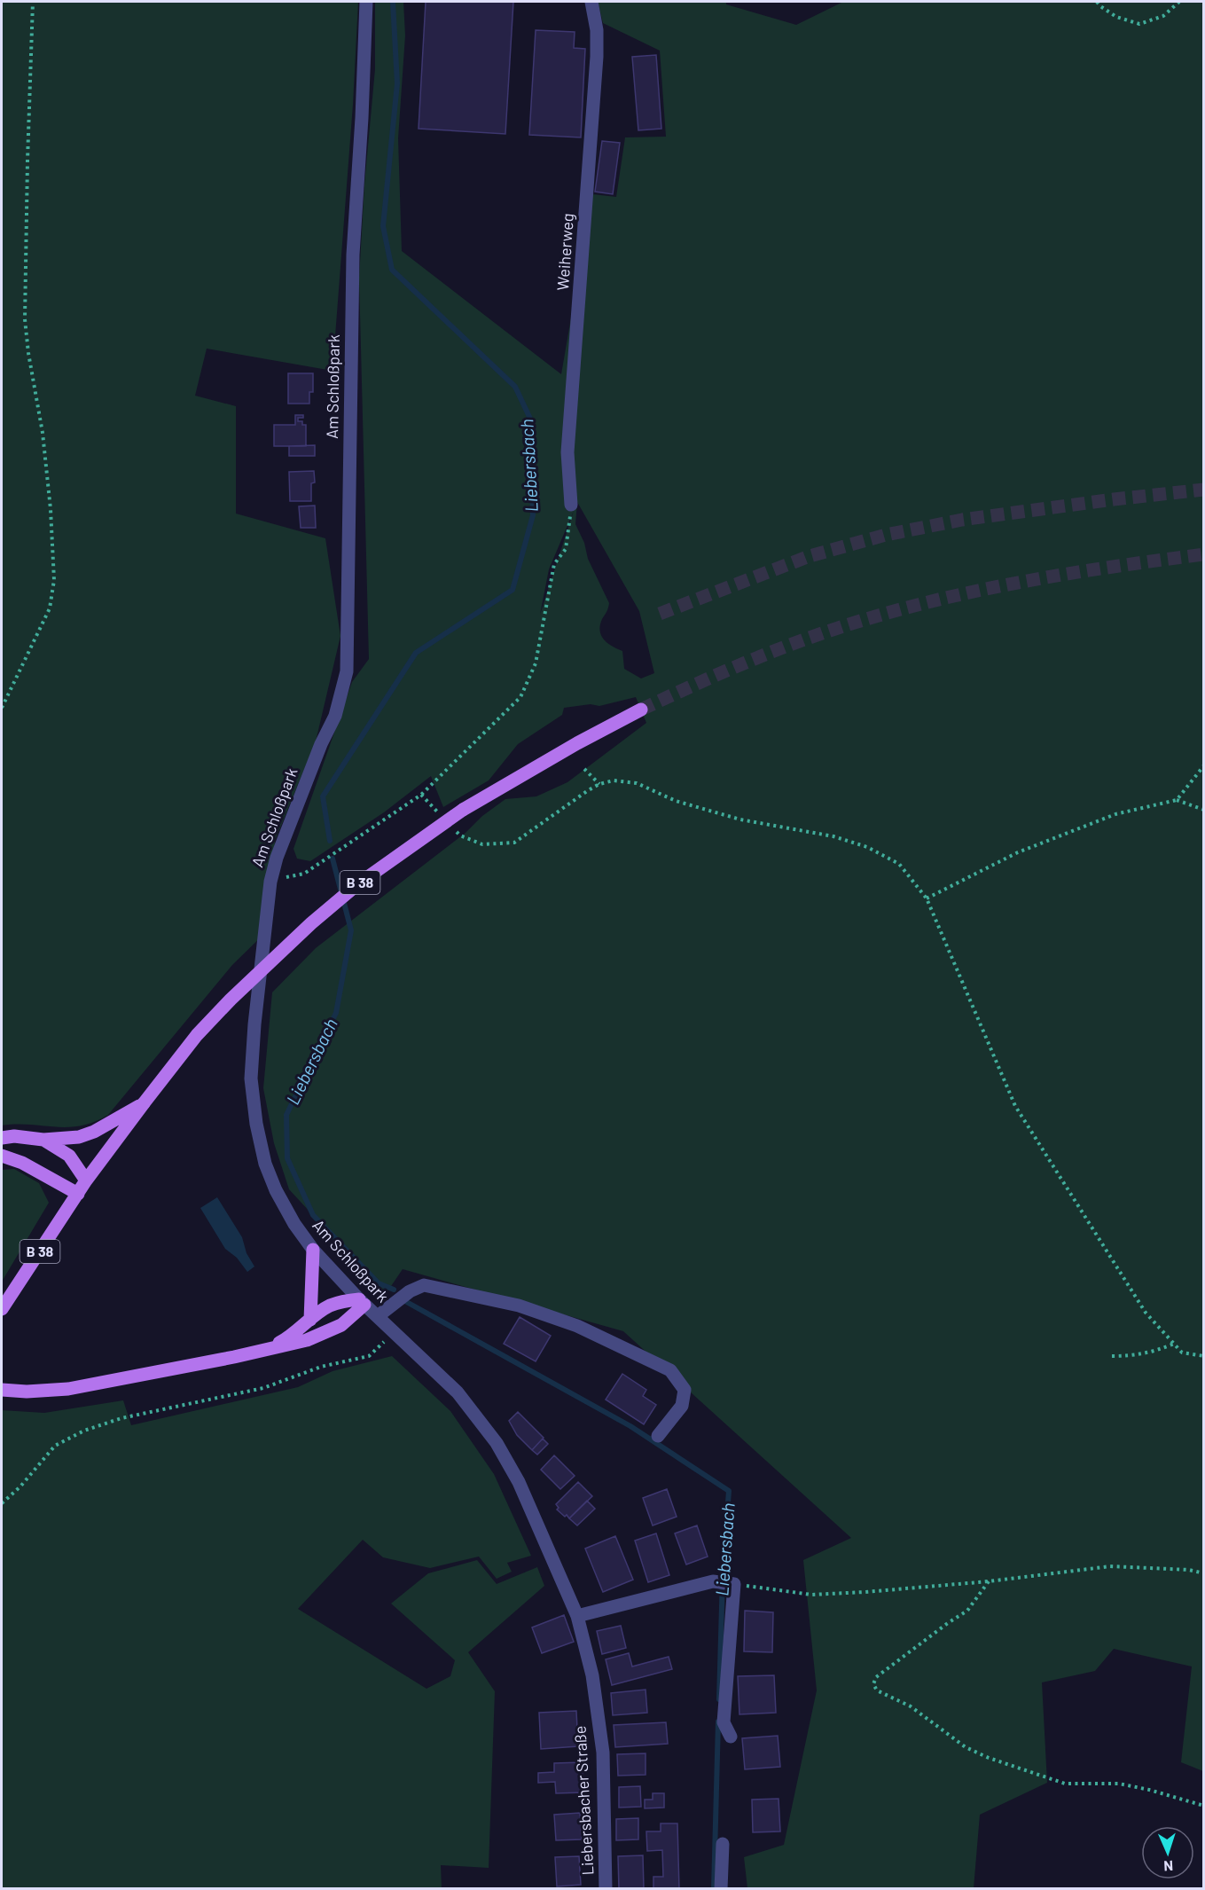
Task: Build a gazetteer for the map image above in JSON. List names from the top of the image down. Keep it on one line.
{"streets":{"main road":["B 38"],"street":["Weiherweg","Am Schloßpark","Liebersbacher Straße"]},"crossings":[["Am Schloßpark","Liebersbacher Straße"]],"water":["Liebersbach"],"north":"bottom"}
